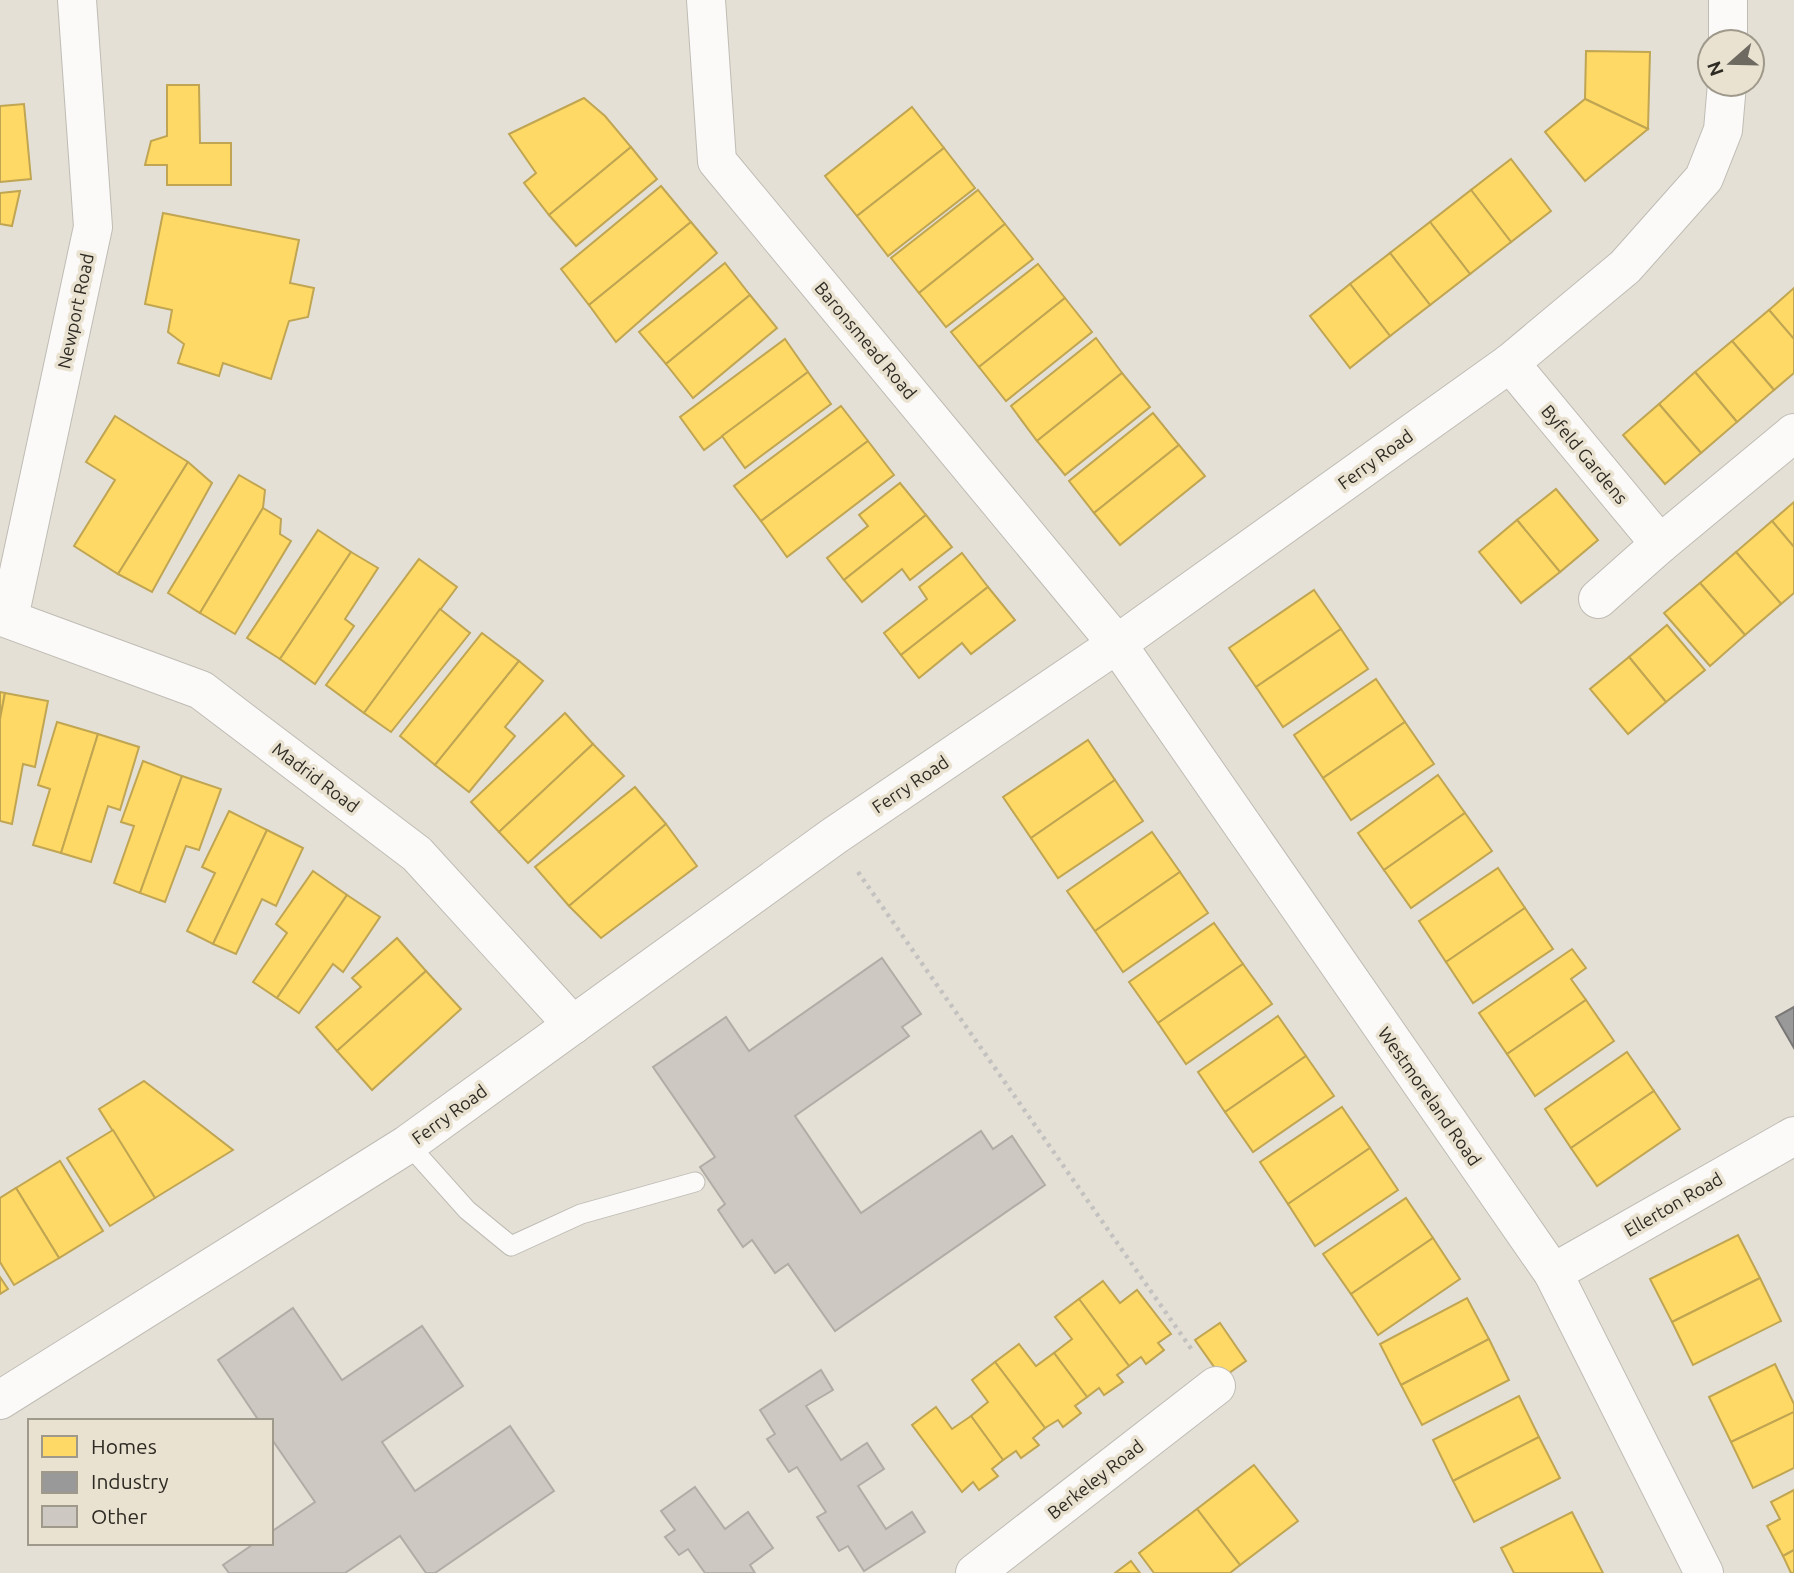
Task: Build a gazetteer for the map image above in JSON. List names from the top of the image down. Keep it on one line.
{"streets":{"street":["Newport Road","Baronsmead Road","Byfeld Gardens","Ferry Road","Madrid Road","Westmoreland Road","Ellerton Road","Berkeley Road"]},"crossings":[["Newport Road","Madrid Road"],["Baronsmead Road","Ferry Road"],["Baronsmead Road","Westmoreland Road"],["Byfeld Gardens","Ferry Road"],["Ferry Road","Madrid Road"],["Ferry Road","Westmoreland Road"],["Westmoreland Road","Ellerton Road"]],"legend":["Homes","Industry","Other"],"north":"left"}
